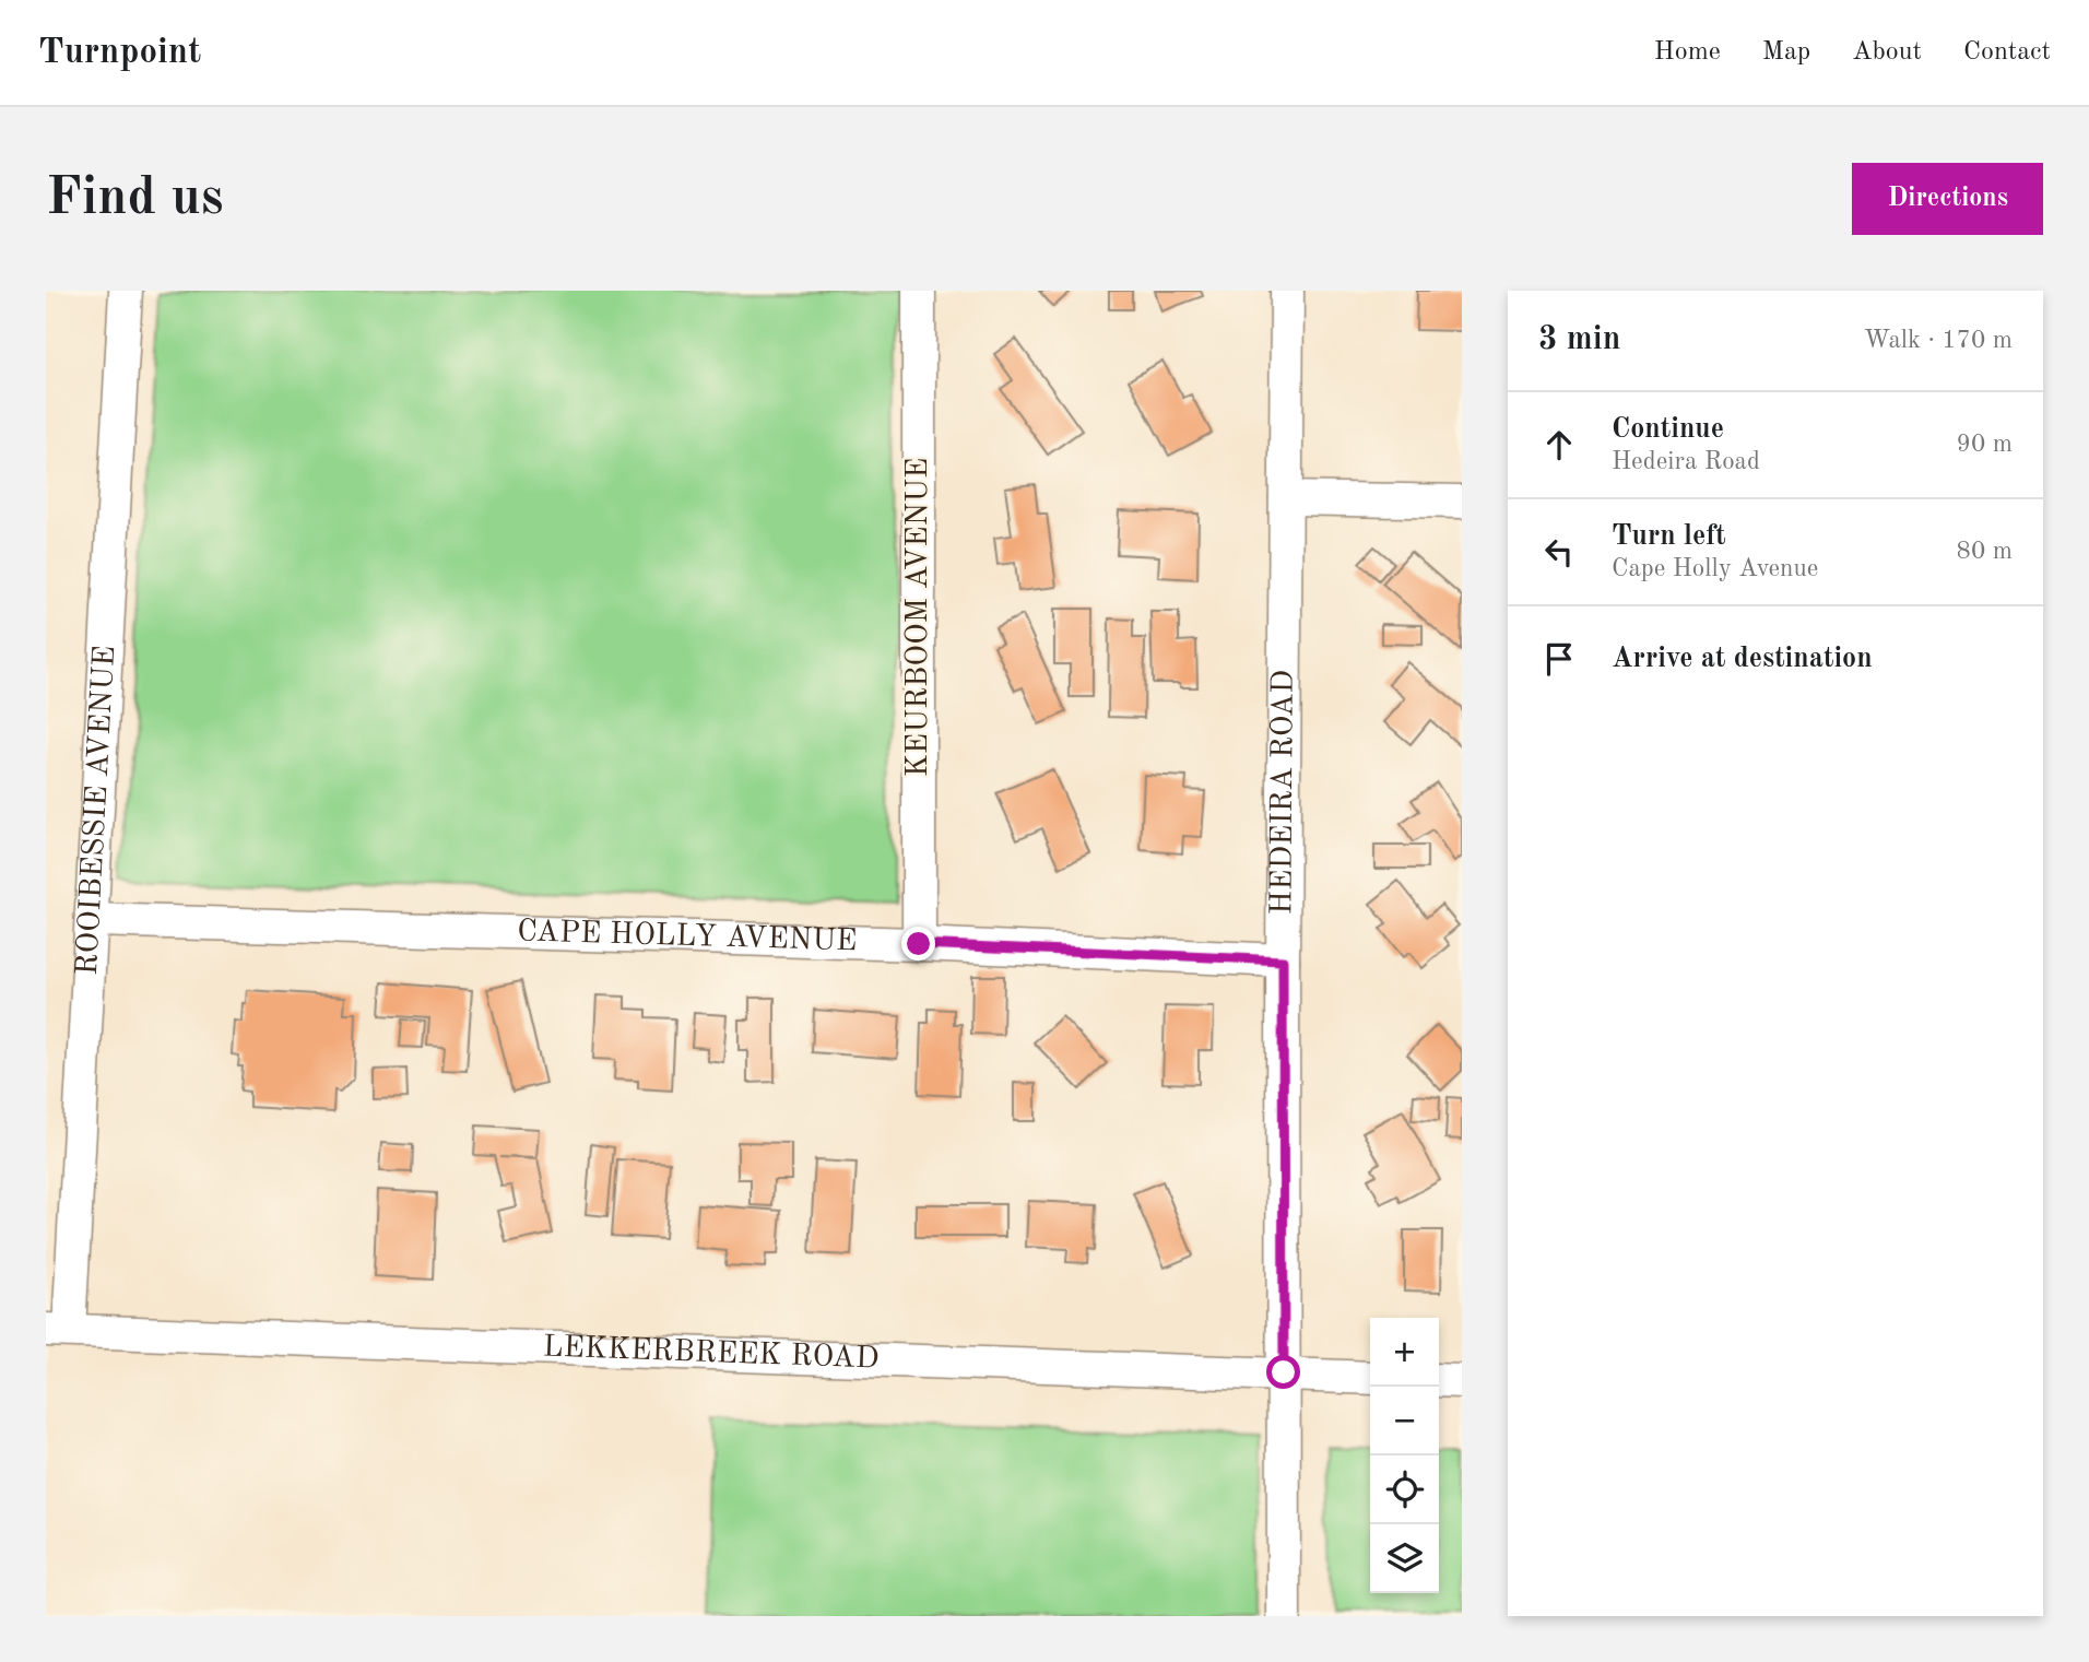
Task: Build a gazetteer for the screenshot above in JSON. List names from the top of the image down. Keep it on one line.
{"streets":{"street":["KEURBOOM AVENUE","HEDEIRA ROAD","ROOIBESSIE AVENUE","CAPE HOLLY AVENUE","LEKKERBREEK ROAD"]},"crossings":[["KEURBOOM AVENUE","CAPE HOLLY AVENUE"],["HEDEIRA ROAD","CAPE HOLLY AVENUE"],["HEDEIRA ROAD","LEKKERBREEK ROAD"],["ROOIBESSIE AVENUE","CAPE HOLLY AVENUE"],["ROOIBESSIE AVENUE","LEKKERBREEK ROAD"]],"page":{"header":"Turnpoint","nav":["Home","Map","About","Contact"],"buttons":"Directions","title":"Find us","heading":["3 min","Walk · 170 m"],"list":[["Continue","Hedeira Road","90 m"],["Turn left","Cape Holly Avenue","80 m"],"Arrive at destination"],"map_buttons":["+","−"]}}
